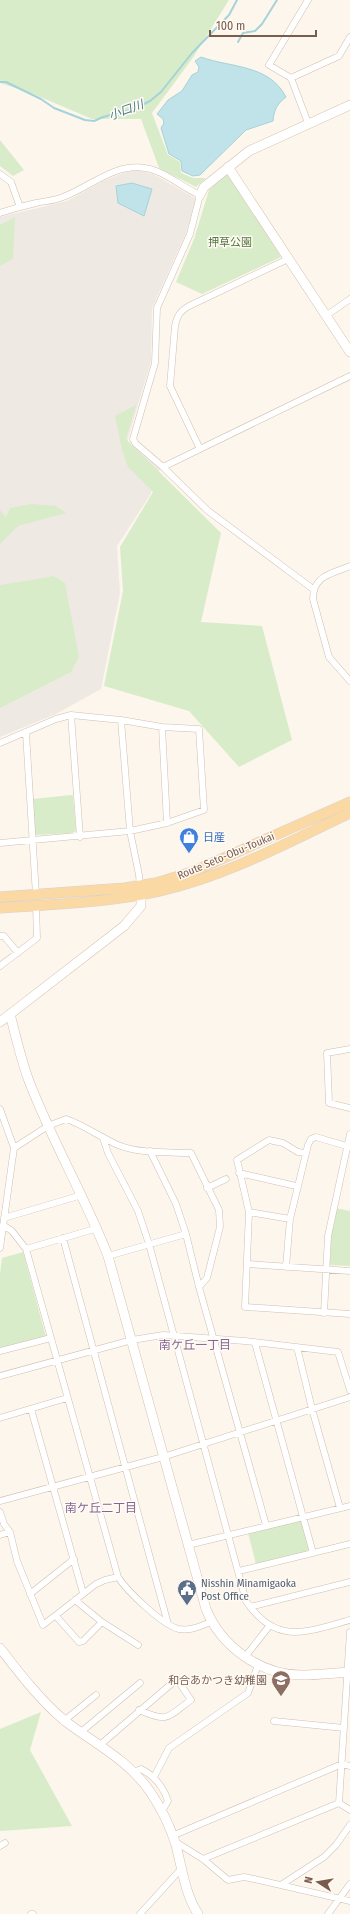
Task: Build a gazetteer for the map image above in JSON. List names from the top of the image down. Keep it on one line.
{"streets":{"main road":["Route Seto-Obu-Toukai"]},"districts":["南ケ丘一丁目","南ケ丘二丁目"],"water":["小口川"],"parks":["押草公園"],"places":{"shop":["日産"],"public building":["Nisshin Minamigaoka Post Office"],"school or university":["和合あかつき幼稚園"]},"scale_bar":"100 m","north":"left"}
